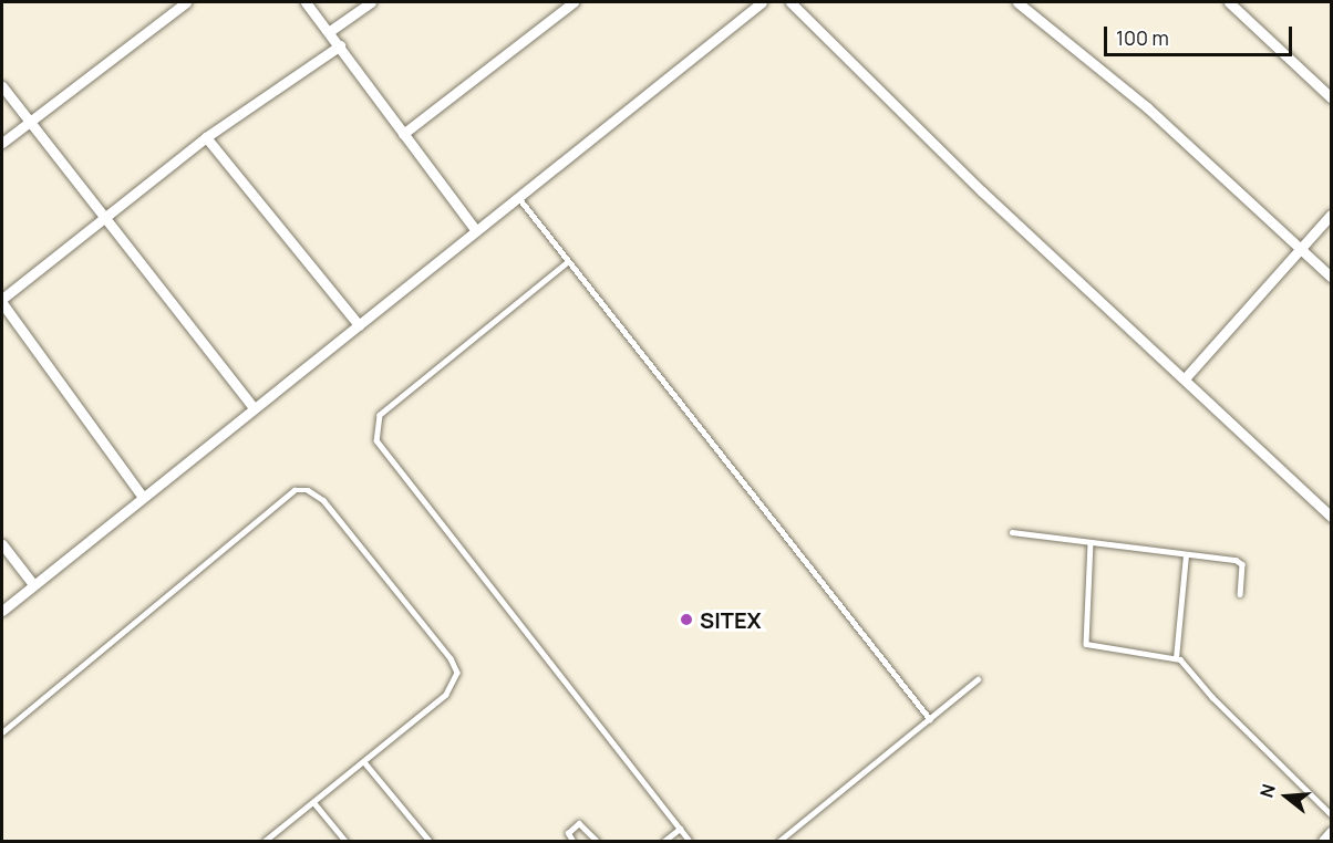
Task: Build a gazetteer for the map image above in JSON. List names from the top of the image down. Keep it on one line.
{"places":["SITEX"],"scale_bar":"100 m","north":"left"}
